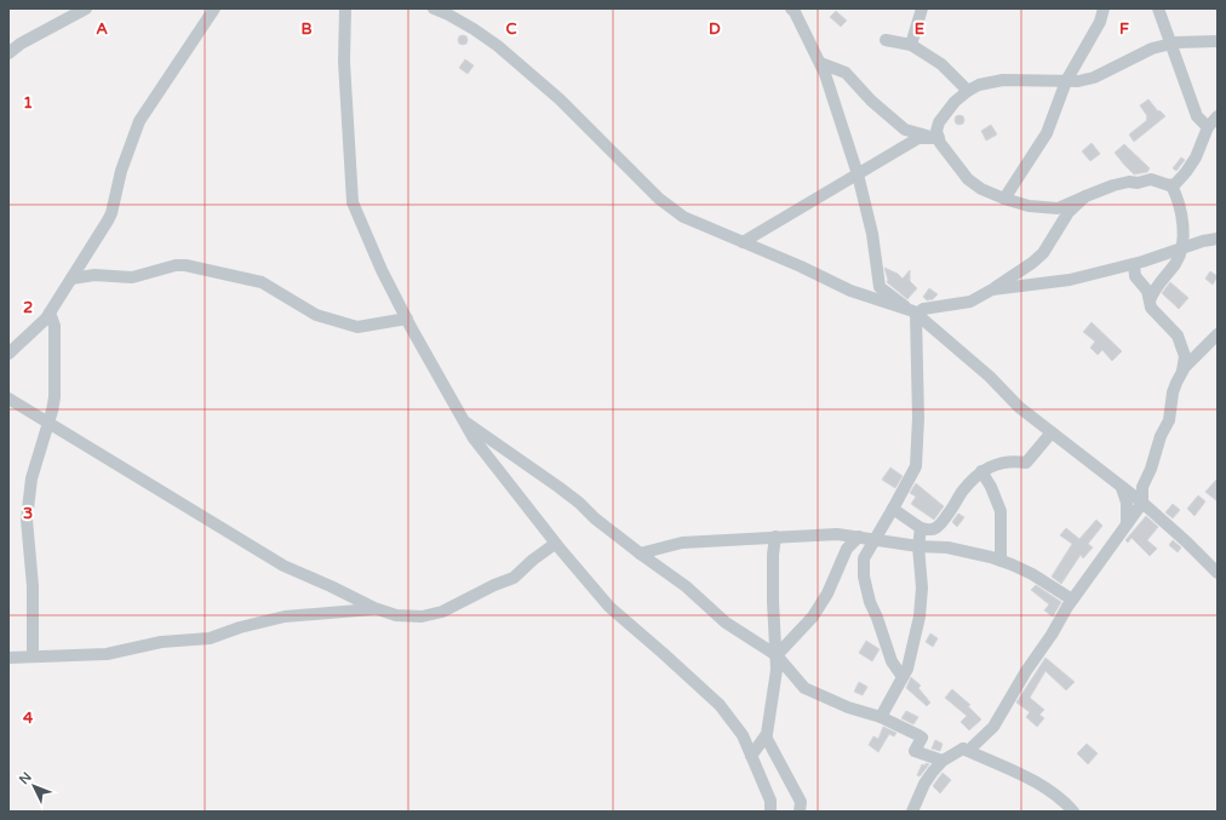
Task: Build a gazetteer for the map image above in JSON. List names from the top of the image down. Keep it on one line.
{"north":"top left","grid":{"columns":["A","B","C","D","E","F"],"rows":["1","2","3","4"]}}
